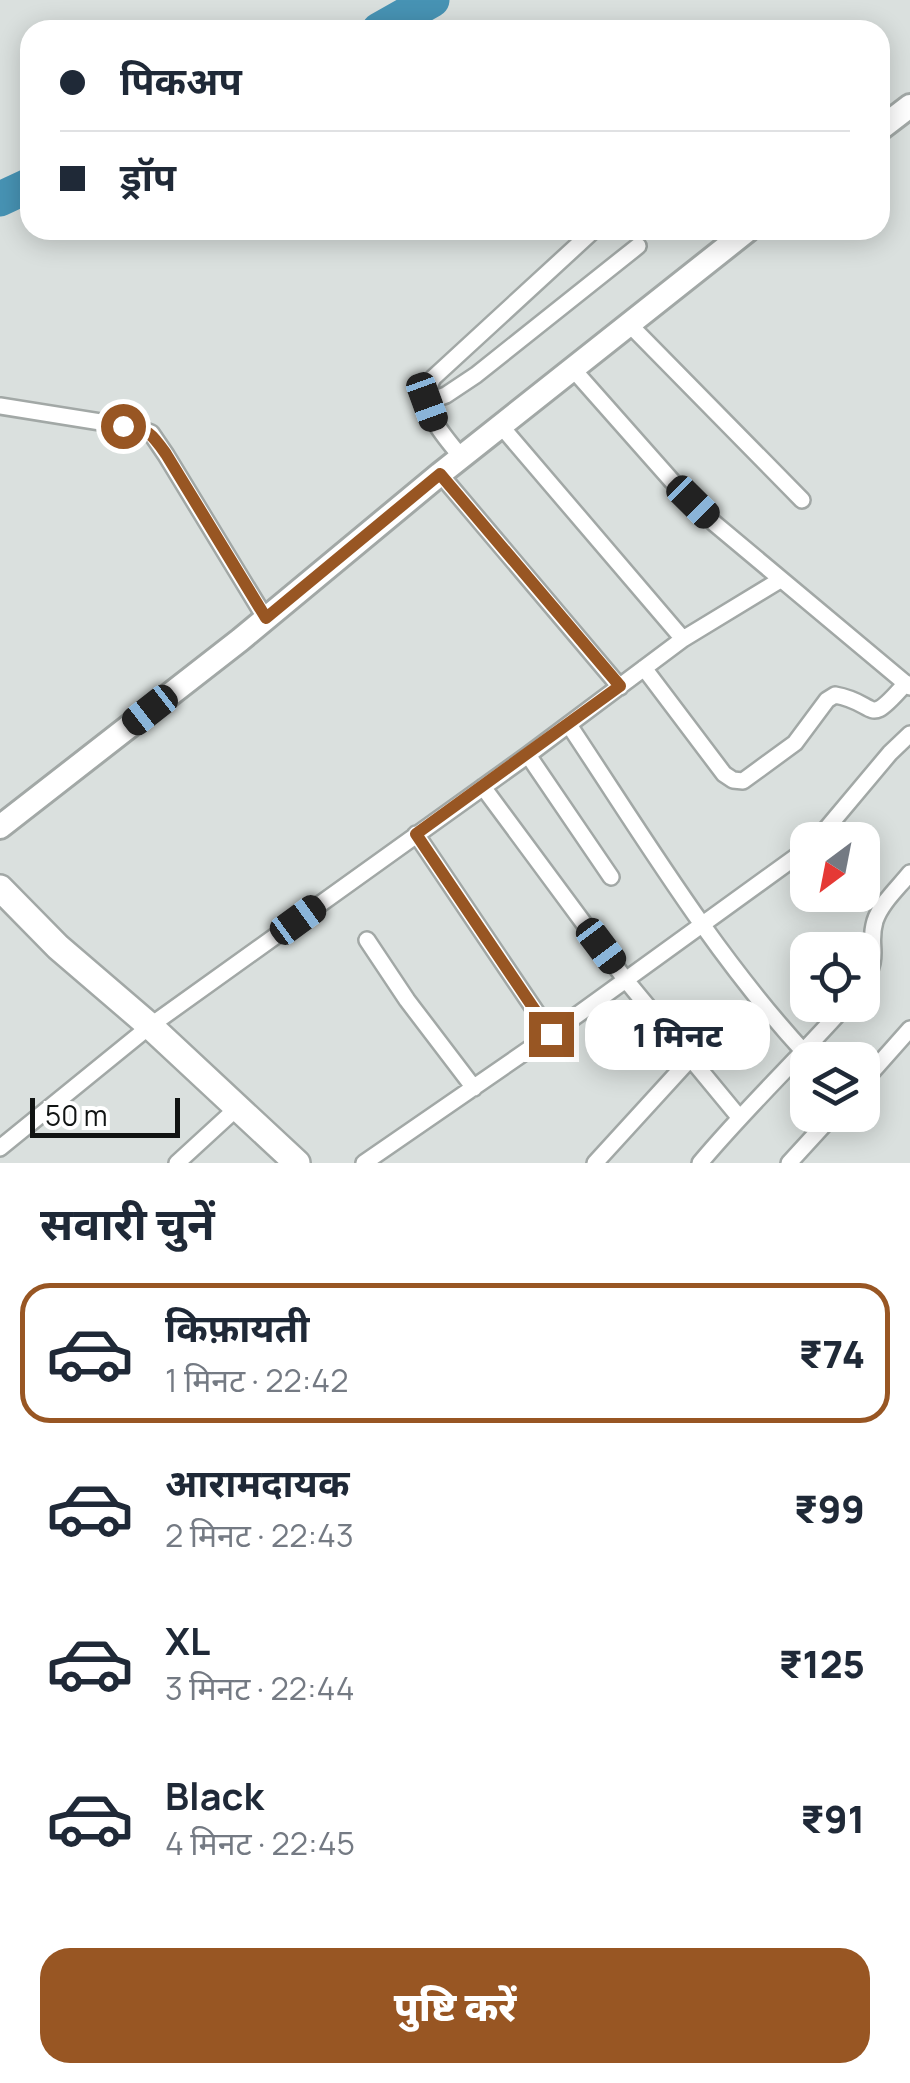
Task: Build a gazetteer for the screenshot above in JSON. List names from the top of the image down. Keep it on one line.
{"scale_bar":"50 m","north":"bottom left","page":{"banner":["पिकअप","ड्रॉप"],"bubble":"1 मिनट","scale":"50 m","heading":"सवारी चुनें","list":[{"name":"किफ़ायती","note":"1 मिनट · 22:42","value":"₹74"},{"name":"आरामदायक","note":"2 मिनट · 22:43","value":"₹99"},{"name":"XL","note":"3 मिनट · 22:44","value":"₹125"},{"name":"Black","note":"4 मिनट · 22:45","value":"₹91"}],"buttons":"पुष्टि करें"}}
